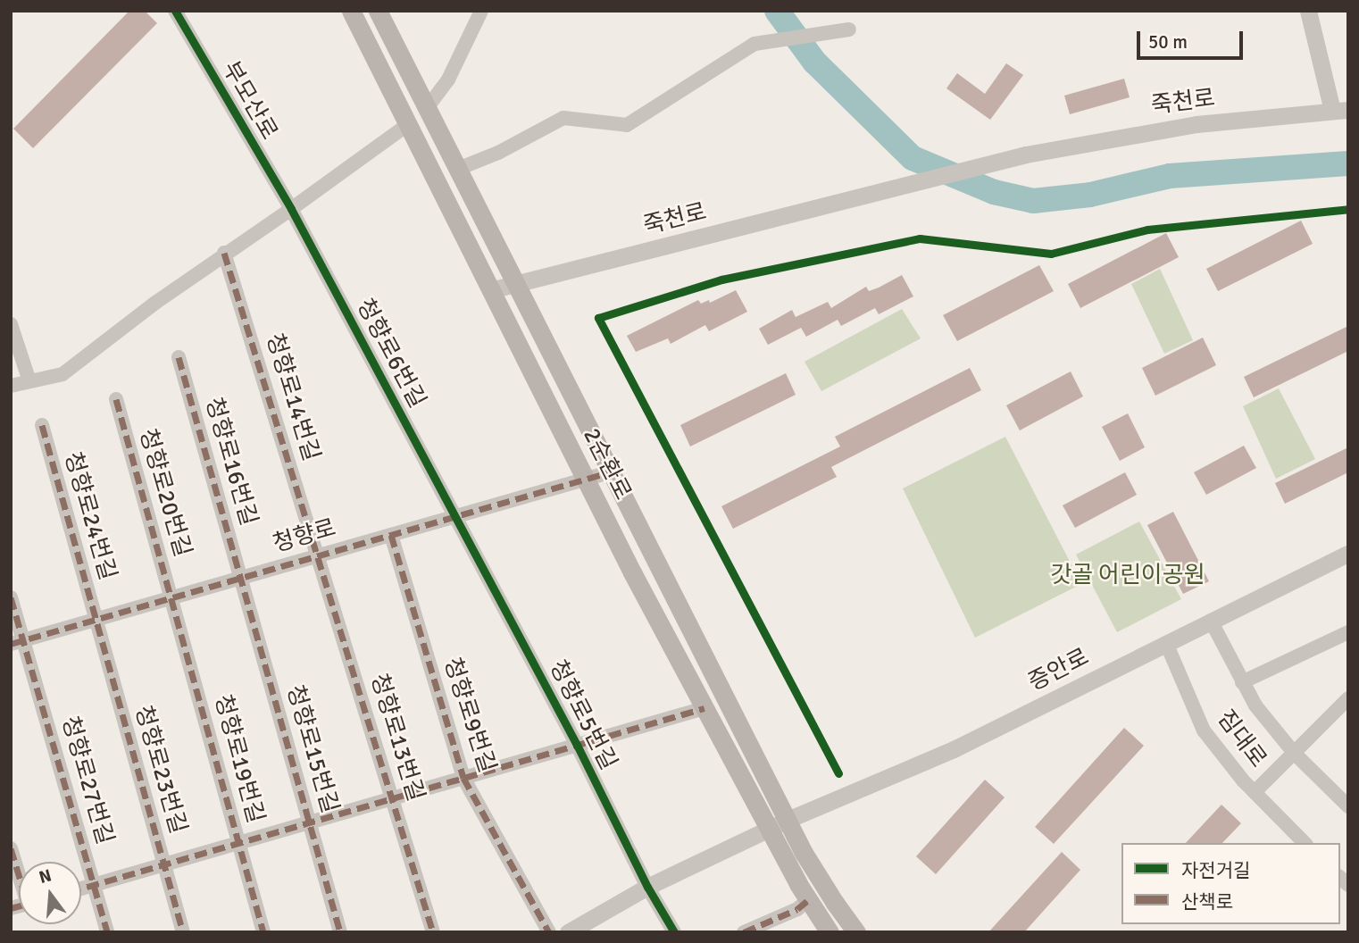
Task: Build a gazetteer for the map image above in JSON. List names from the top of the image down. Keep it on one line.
{"streets":{"main road":["2순환로"],"street":["부모산로","죽천로","청향로6번길","청향로14번길","청향로16번길","청향로20번길","청향로24번길","청향로","증안로","청향로9번길","청향로5번길","청향로13번길","짐대로","청향로15번길","청향로19번길","청향로23번길","청향로27번길"]},"crossings":[["부모산로","청향로6번길"],["죽천로","2순환로"],["청향로6번길","청향로"],["청향로6번길","청향로5번길"],["청향로14번길","청향로"],["청향로14번길","청향로13번길"],["청향로16번길","청향로"],["청향로16번길","청향로15번길"],["2순환로","청향로"],["2순환로","증안로"],["청향로20번길","청향로"],["청향로20번길","청향로19번길"],["청향로24번길","청향로"],["청향로24번길","청향로23번길"],["청향로","청향로9번길"],["청향로","청향로5번길"],["청향로","청향로13번길"],["청향로","청향로15번길"],["청향로","청향로19번길"],["청향로","청향로23번길"],["청향로","청향로27번길"],["증안로","청향로5번길"],["증안로","짐대로"]],"parks":["갓골 어린이공원"],"legend":["자전거길","산책로"],"scale_bar":"50 m","north":"top"}
